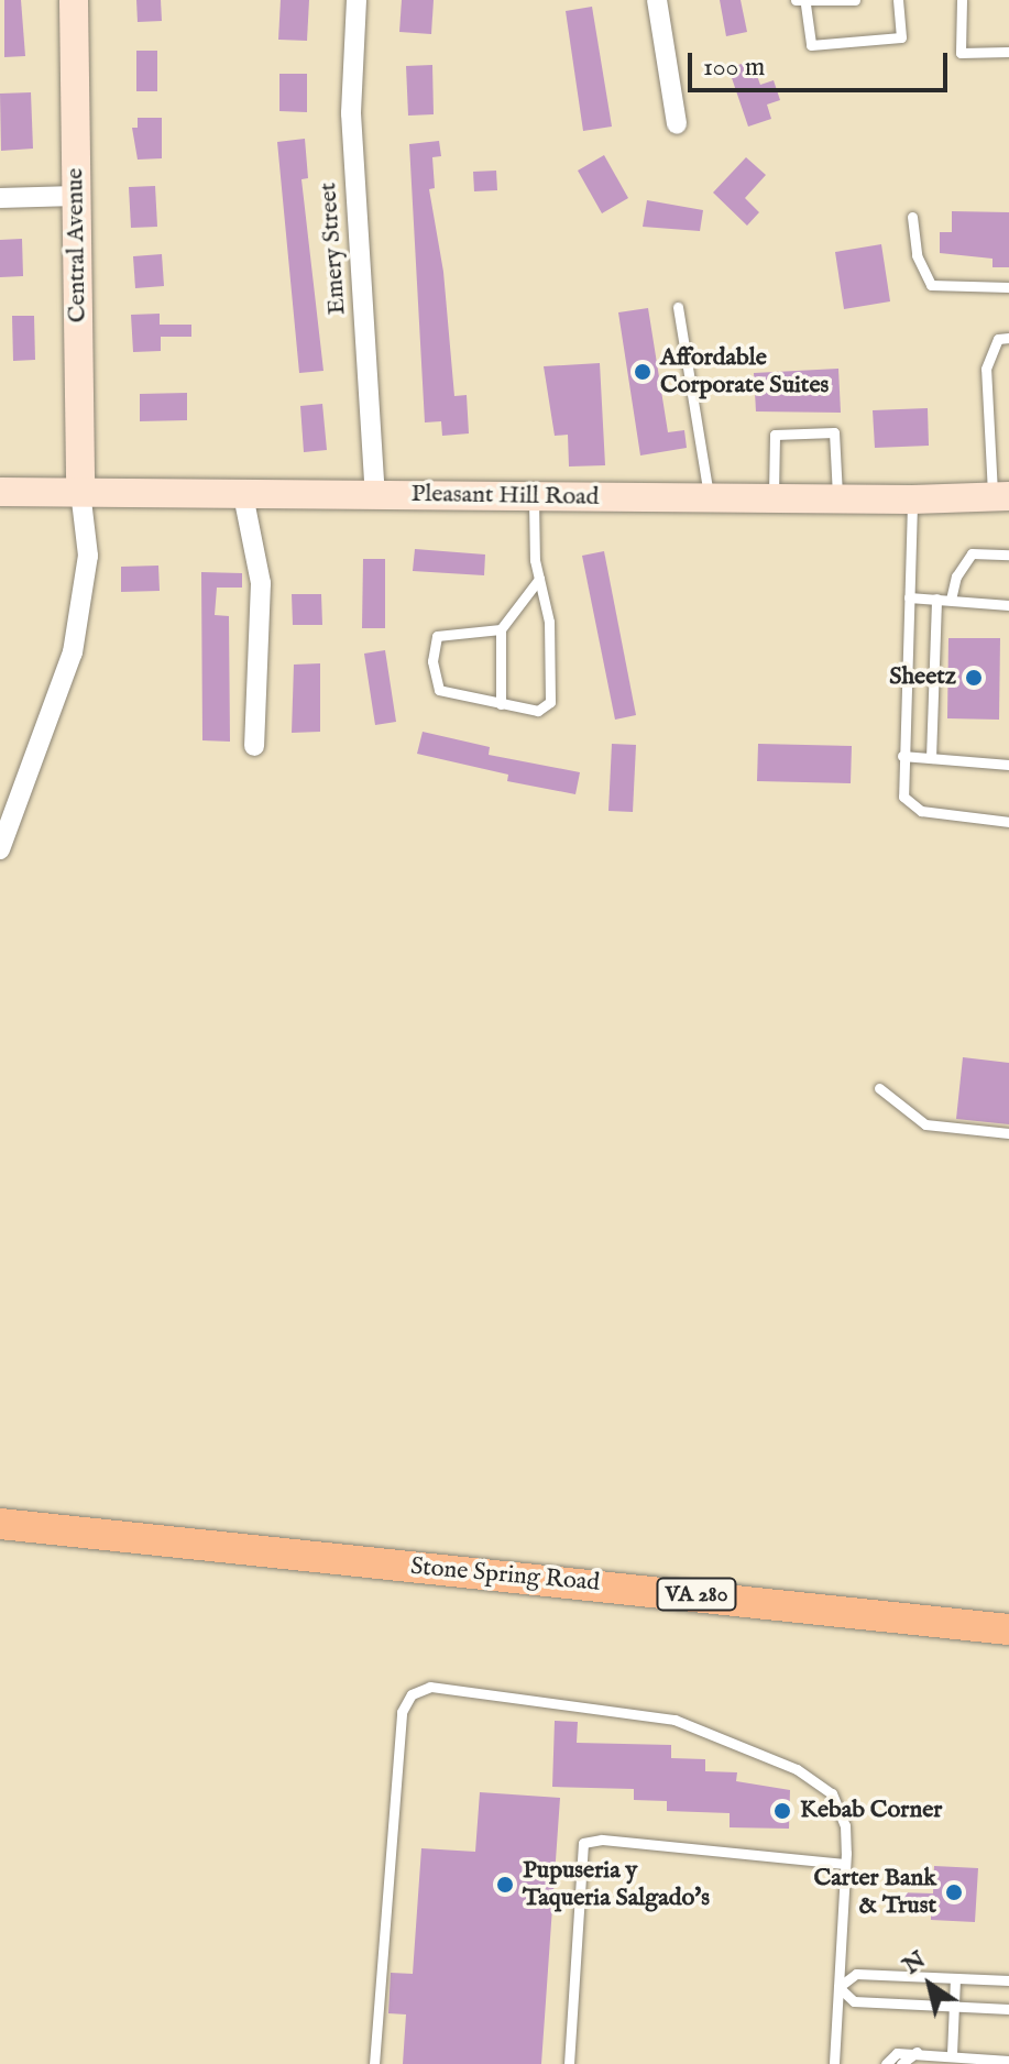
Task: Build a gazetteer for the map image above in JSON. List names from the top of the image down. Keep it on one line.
{"streets":{"main road":["Stone Spring Road","VA 280"],"street":["Central Avenue","Emery Street","Pleasant Hill Road"]},"crossings":[["Central Avenue","Pleasant Hill Road"],["Emery Street","Pleasant Hill Road"]],"places":["Affordable Corporate Suites","Sheetz","Kebab Corner","Pupuseria y Taqueria Salgado's","Carter Bank & Trust"],"scale_bar":"100 m","north":"top left"}
